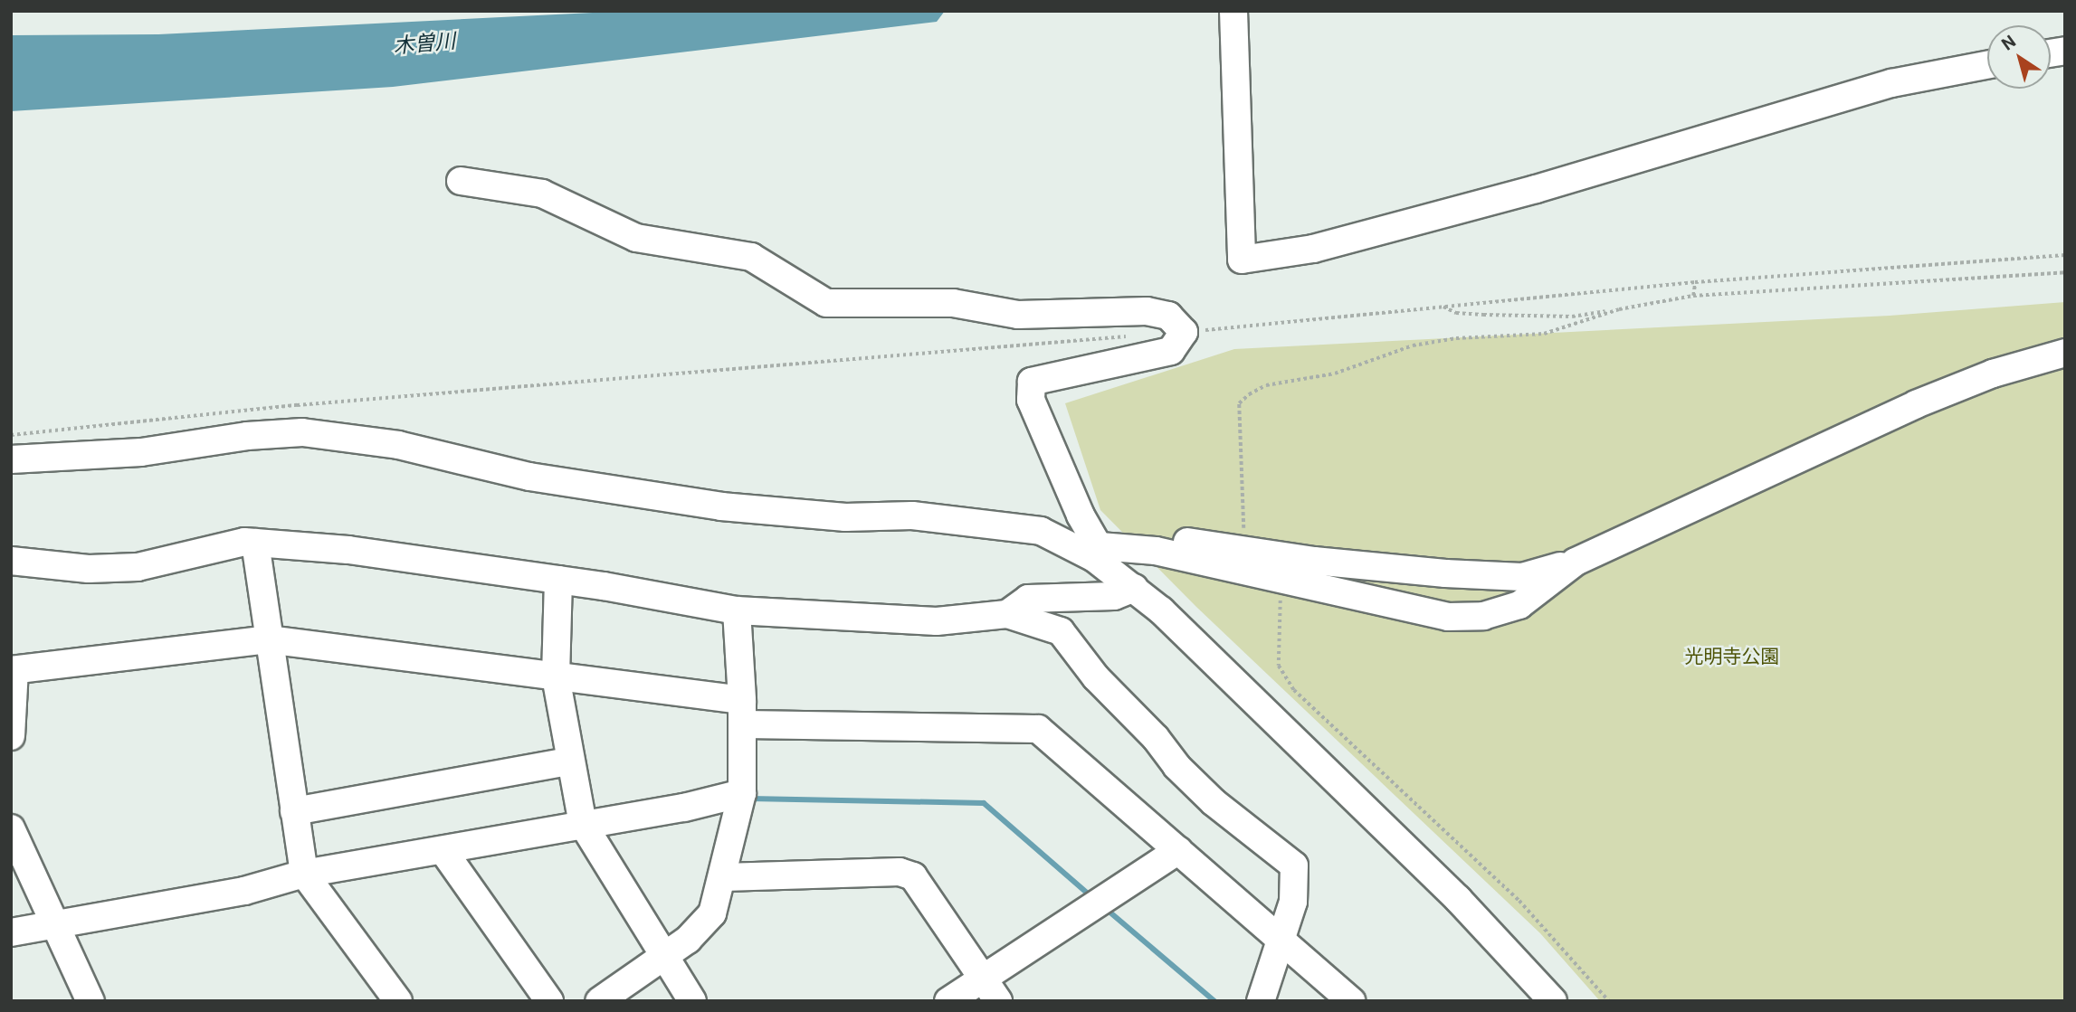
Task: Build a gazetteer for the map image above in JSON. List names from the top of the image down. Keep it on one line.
{"water":["木曽川"],"parks":["光明寺公園"],"north":"top left"}
